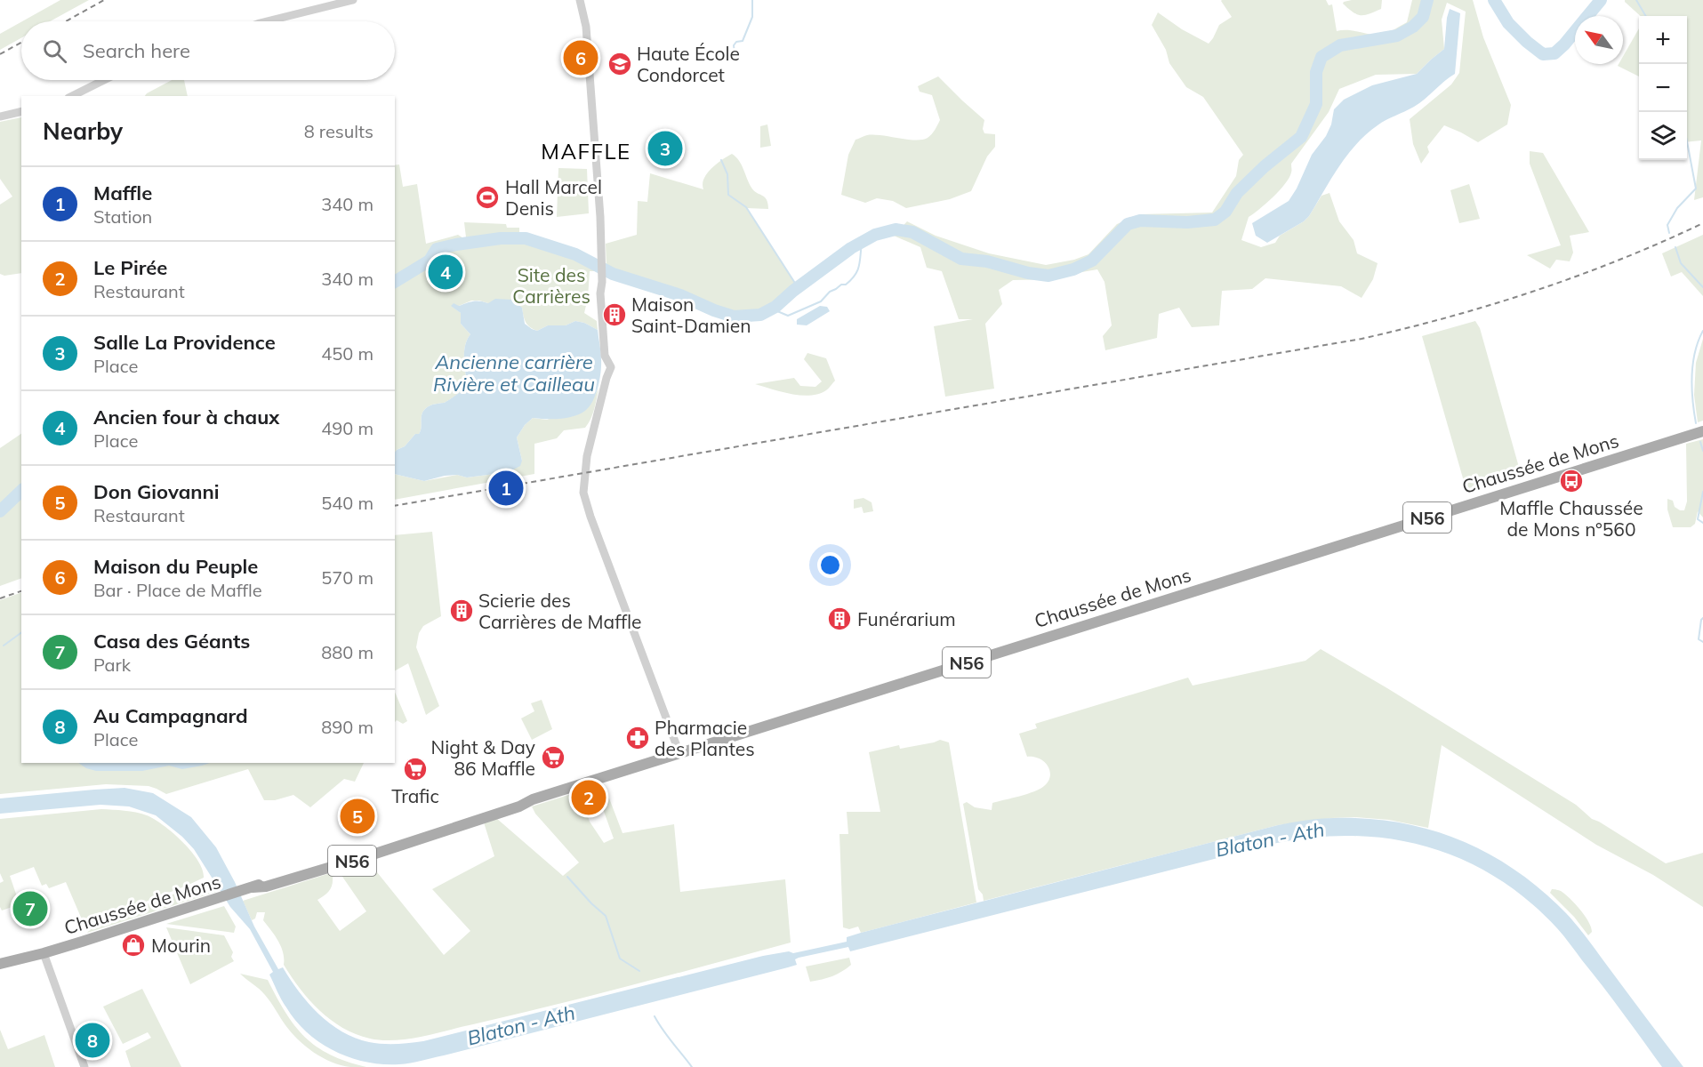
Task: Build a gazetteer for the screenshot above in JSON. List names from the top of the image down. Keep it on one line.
{"streets":{"main road":["Chaussée de Mons","N56"]},"districts":["MAFFLE"],"water":["Ancienne carrière Rivière et Cailleau","Blaton - Ath"],"parks":["Site des Carrières"],"places":{"school or university":["Haute École Condorcet"],"sports":["Hall Marcel Denis"],"building":["Maison Saint-Damien","Scierie des Carrières de Maffle","Funérarium"],"bus stop":["Maffle Chaussée de Mons n°560"],"pharmacy":["Pharmacie des Plantes"],"supermarket":["Night & Day 86 Maffle","Trafic"],"shop":["Mourin"]},"north":"top left","page":{"map_buttons":["+","−"],"search":"Search here","pins":["6","3","4","1","2","5","7","8"],"heading":["Nearby","8 results"],"list":[{"mark":"1","name":"Maffle","note":"Station","value":"340 m"},{"mark":"2","name":"Le Pirée","note":"Restaurant","value":"340 m"},{"mark":"3","name":"Salle La Providence","note":"Place","value":"450 m"},{"mark":"4","name":"Ancien four à chaux","note":"Place","value":"490 m"},{"mark":"5","name":"Don Giovanni","note":"Restaurant","value":"540 m"},{"mark":"6","name":"Maison du Peuple","note":"Bar · Place de Maffle","value":"570 m"},{"mark":"7","name":"Casa des Géants","note":"Park","value":"880 m"},{"mark":"8","name":"Au Campagnard","note":"Place","value":"890 m"}]}}
